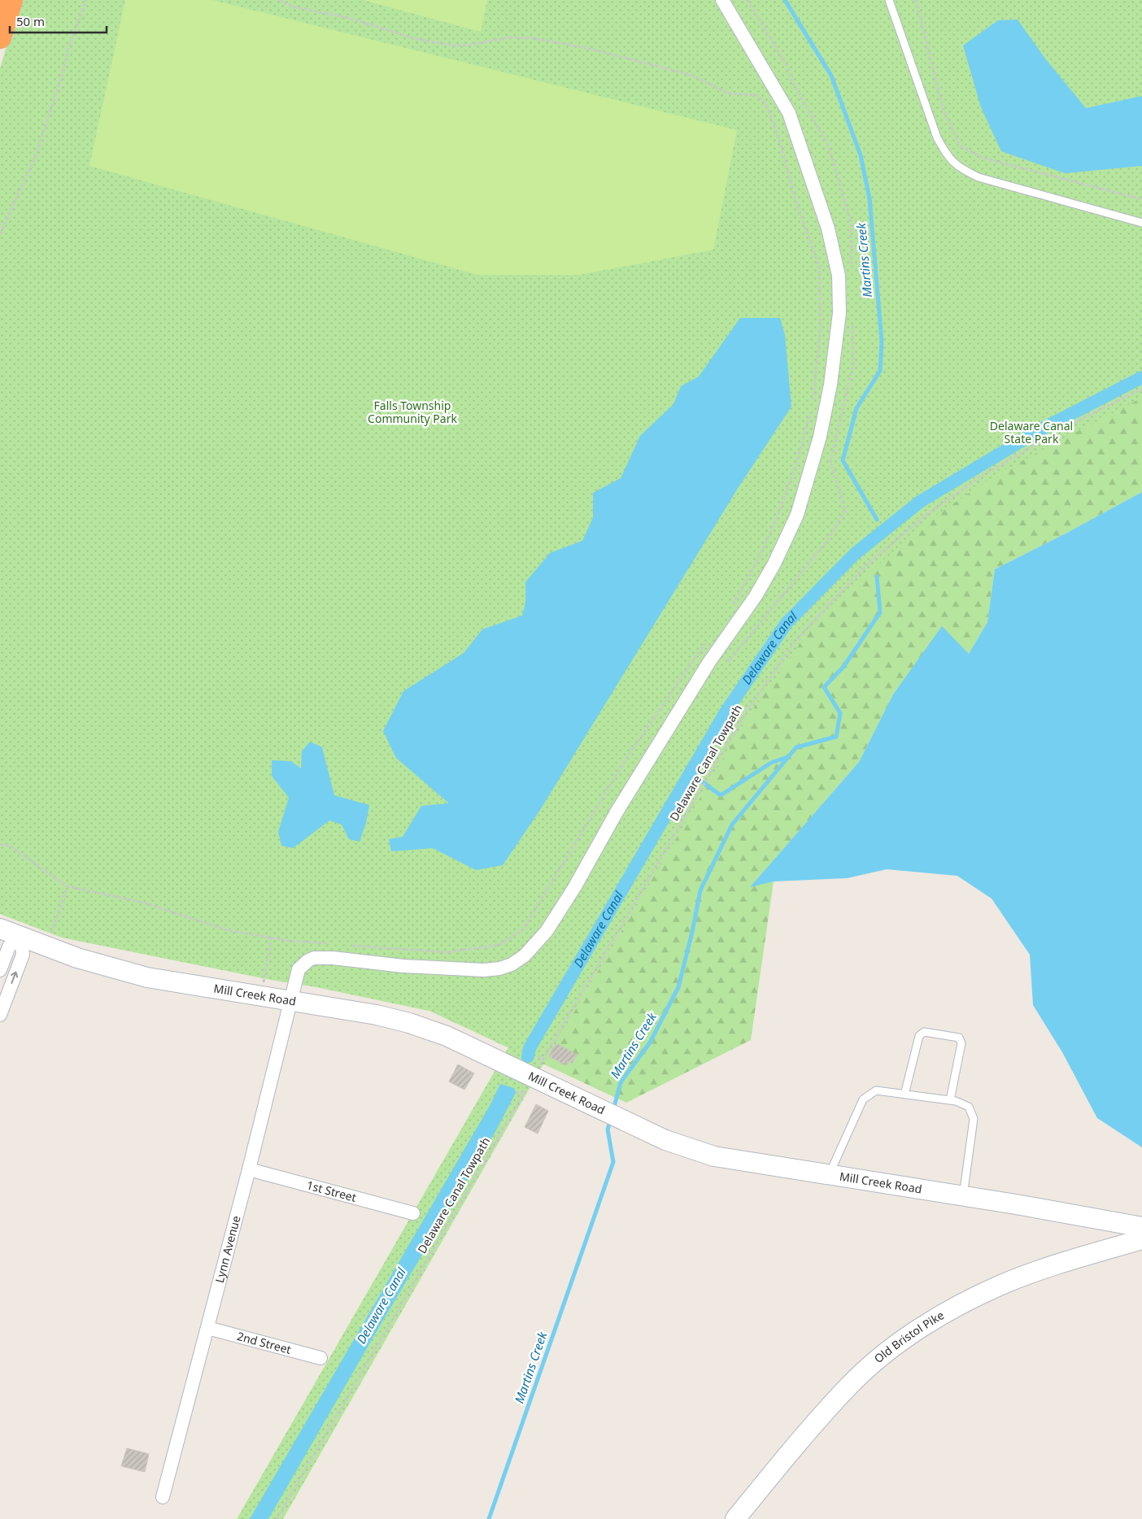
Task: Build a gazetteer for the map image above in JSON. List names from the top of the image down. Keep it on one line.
{"streets":{"main road":["Mill Creek Road","Old Bristol Pike"],"street":["1st Street","Lynn Avenue","2nd Street"],"path":["Delaware Canal Towpath"]},"crossings":[["Mill Creek Road","Lynn Avenue"],["1st Street","Lynn Avenue"],["Lynn Avenue","2nd Street"]],"water":["Martins Creek","Delaware Canal"],"parks":["Falls Township Community Park","Delaware Canal State Park"],"scale_bar":"50 m"}
